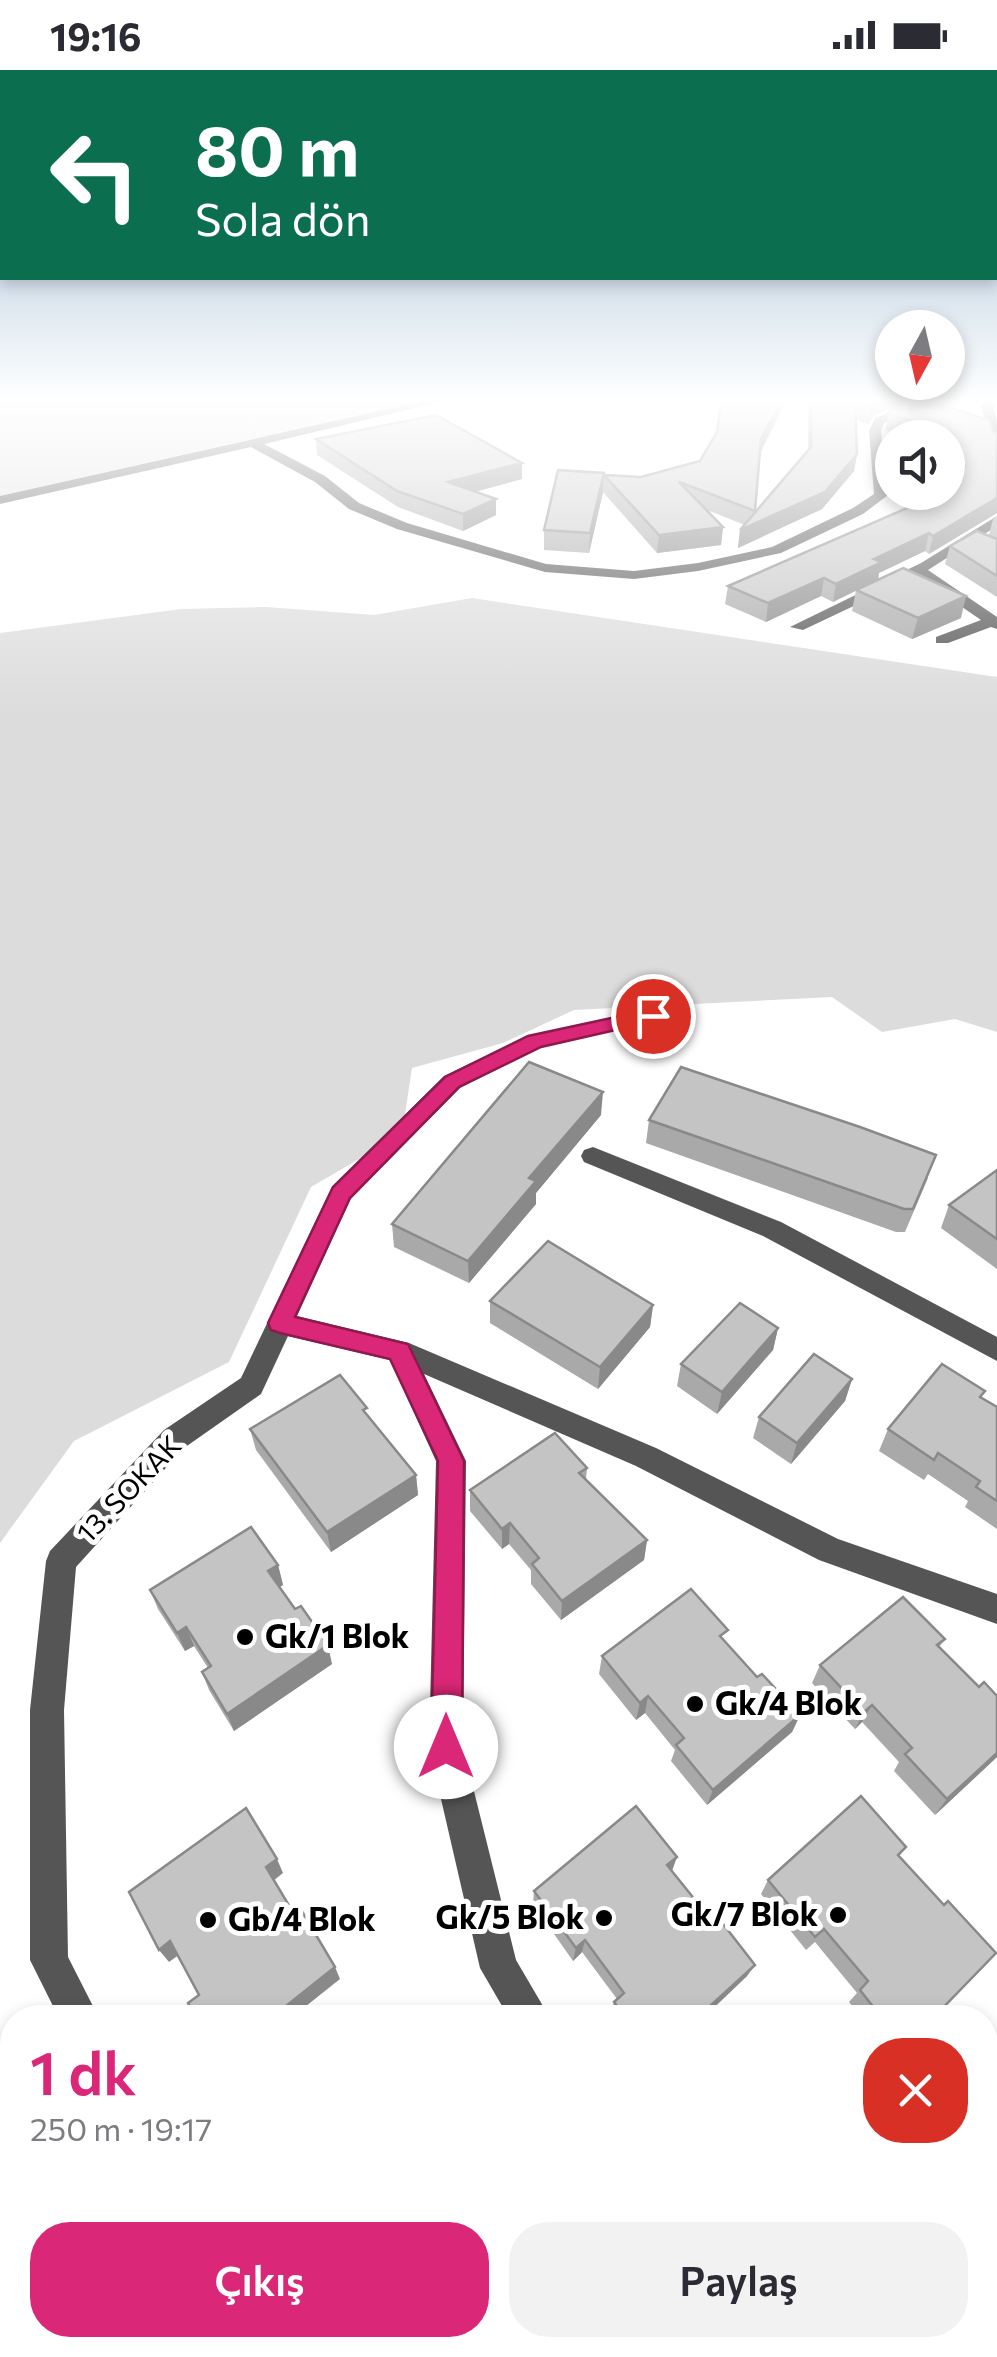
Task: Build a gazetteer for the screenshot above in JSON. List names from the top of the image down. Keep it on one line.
{"streets":{"street":["13. SOKAK"]},"places":["Gk/1 Blok","Gk/4 Blok","Gk/7 Blok","Gk/5 Blok","Gb/4 Blok"],"north":"bottom","page":{"status":"19:16","turn":["80 m","Sola dön"],"heading":["1 dk","250 m · 19:17"],"buttons":["Çıkış","Paylaş"]}}
